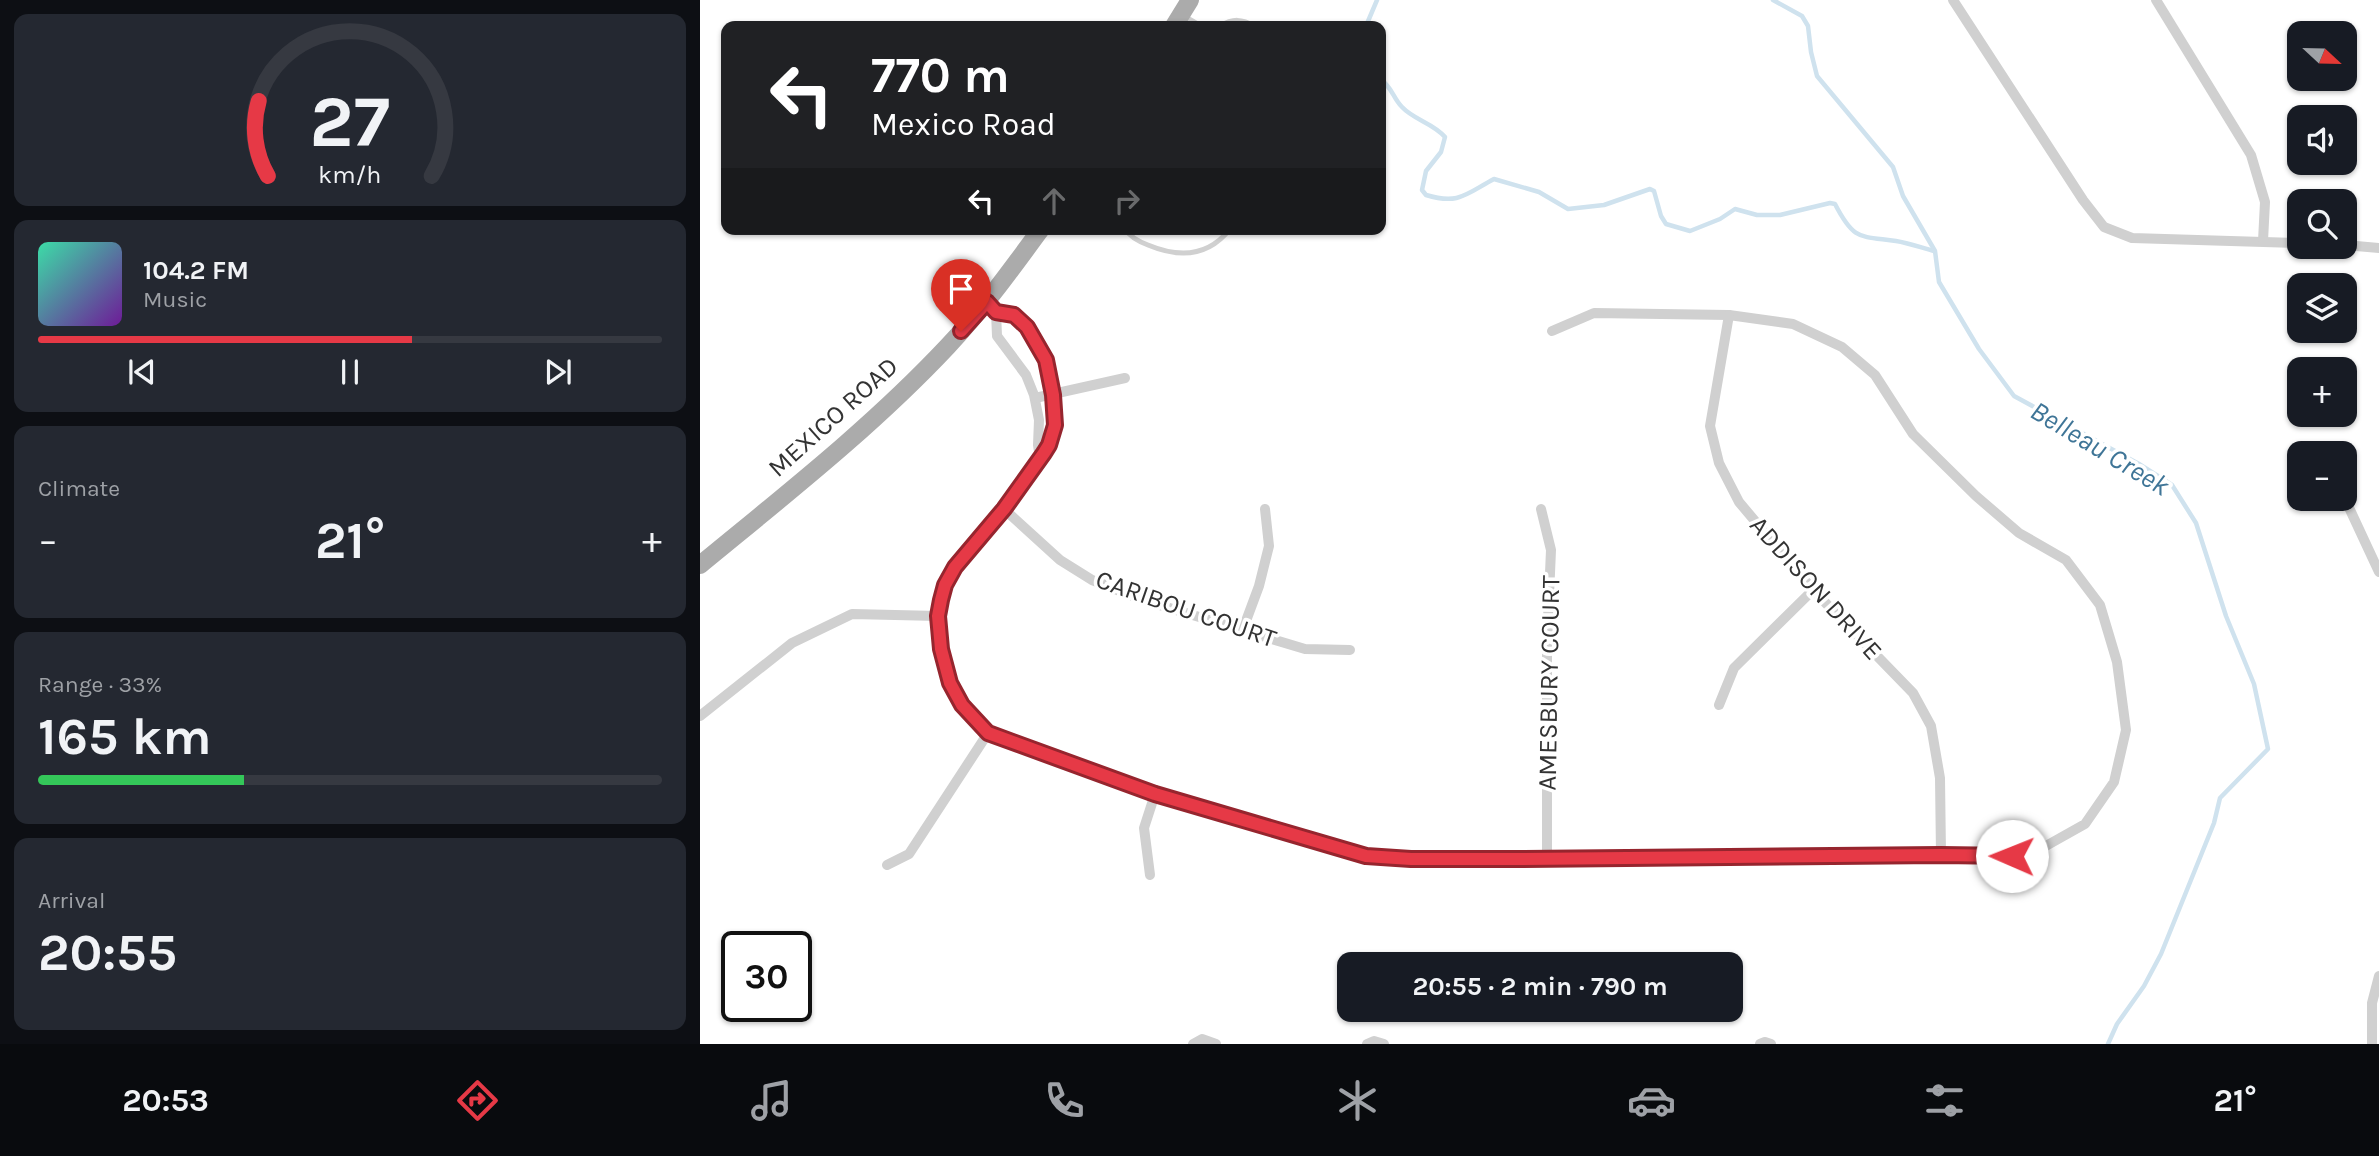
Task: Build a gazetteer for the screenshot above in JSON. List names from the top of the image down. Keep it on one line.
{"streets":{"main road":["MEXICO ROAD"],"street":["ADDISON DRIVE","CARIBOU COURT","AMESBURY COURT"]},"water":["Belleau Creek"],"north":"right","page":{"map_buttons":["+","−"],"turn":["770 m","Mexico Road"],"song":["104.2 FM","Music"],"tile":["Climate",["Range · 33%","165 km"],["Arrival","20:55"]],"heat":["−","21°","+"],"limit":"30","trip":"20:55 · 2 min · 790 m","tabs":["20:53","21°"],"gauge":["27","km/h"]}}
